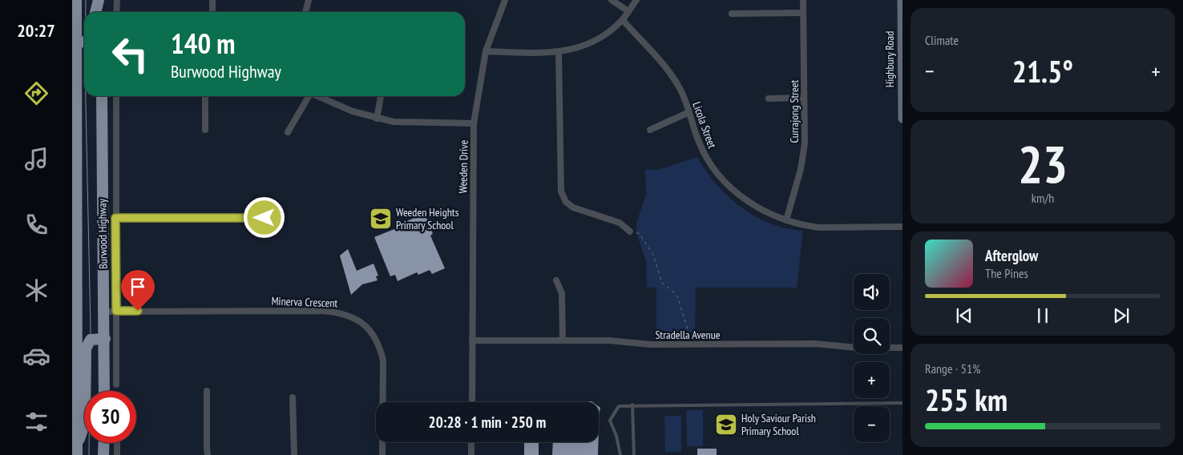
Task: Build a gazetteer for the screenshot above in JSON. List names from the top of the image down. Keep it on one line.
{"streets":{"highway":["Burwood Highway"],"main road":["Highbury Road"],"street":["Currajong Street","Licola Street","Weeden Drive","Minerva Crescent","Stradella Avenue"]},"crossings":[["Currajong Street","Licola Street"],["Weeden Drive","Stradella Avenue"],["Burwood Highway","Minerva Crescent"]],"places":{"school or university":["Weeden Heights Primary School","Holy Saviour Parish Primary School"]},"page":{"tabs":"20:27","tile":["Climate",["23","km/h"],["Range · 51%","255 km"]],"turn":["140 m","Burwood Highway"],"heat":["−","21.5°","+"],"song":["Afterglow","The Pines"],"map_buttons":["+","−"],"limit":"30","trip":"20:28 · 1 min · 250 m"}}
